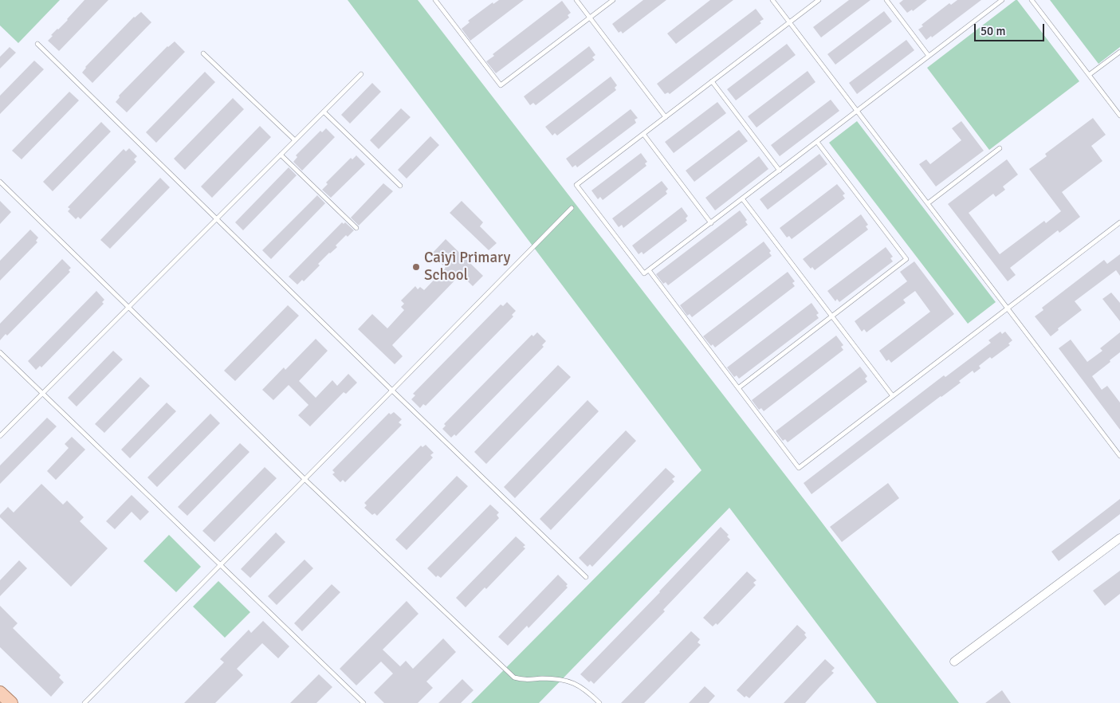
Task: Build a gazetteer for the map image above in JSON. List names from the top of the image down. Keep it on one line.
{"places":["Caiyi Primary School"],"scale_bar":"50 m"}
